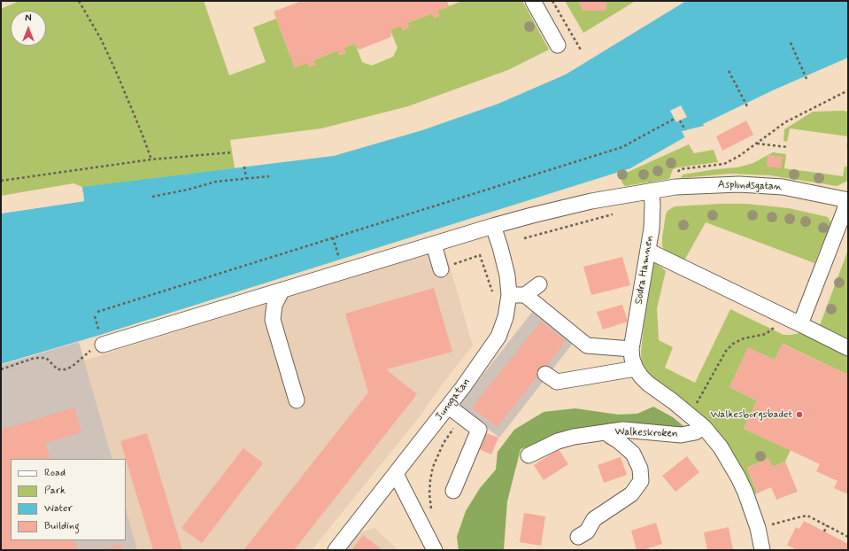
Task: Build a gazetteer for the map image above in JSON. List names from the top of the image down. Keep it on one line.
{"streets":{"street":["Asplundsgatan","Södra Hamnen","Junogatan","Walkeskroken"]},"crossings":[["Asplundsgatan","Södra Hamnen"],["Asplundsgatan","Junogatan"]],"places":["Walkesborgsbadet"],"legend":["Road","Park","Water","Building"],"north":"top"}
